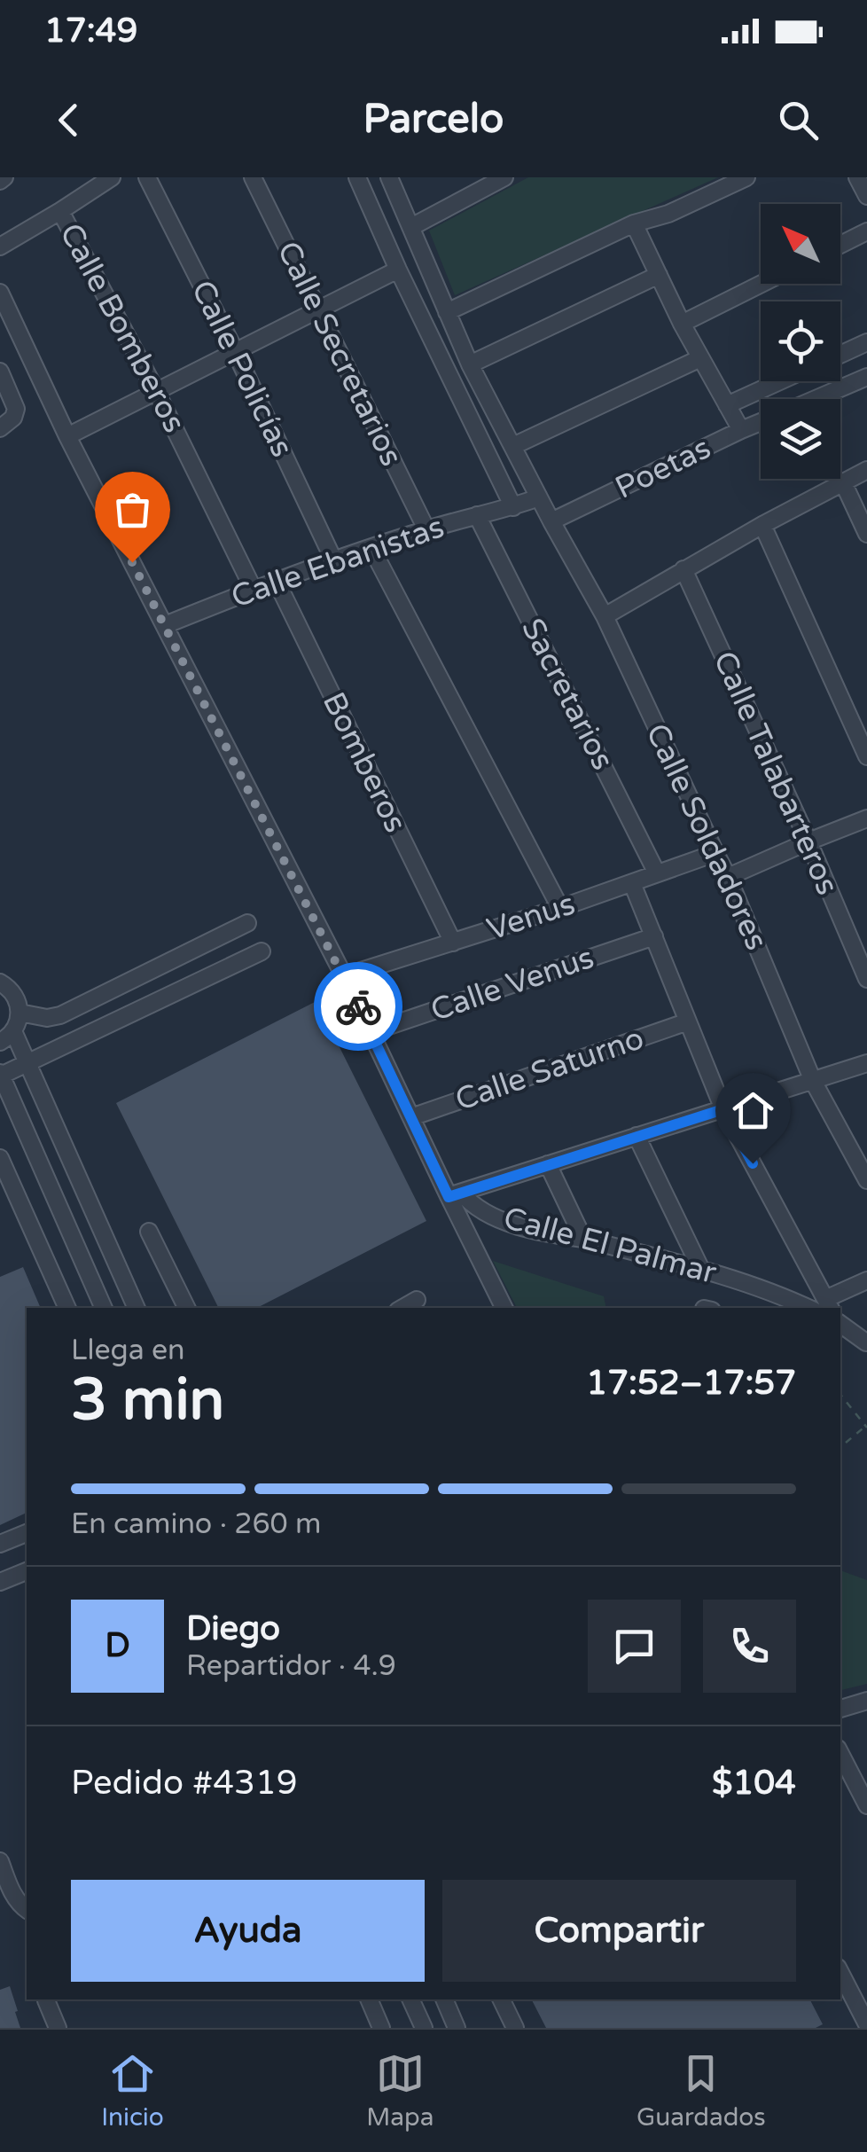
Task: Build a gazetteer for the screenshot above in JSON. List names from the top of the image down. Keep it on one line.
{"streets":{"street":["Calle Bomberos","Calle Secretarios","Calle Policías","Poetas","Calle Ebanistas","Sacretarios","Bomberos","Calle Talabarteros","Calle Soldadores","Venus","Calle Venus","Calle Saturno","Calle El Palmar"]},"crossings":[["Calle Bomberos","Calle Ebanistas"],["Calle Secretarios","Calle Ebanistas"],["Calle Policías","Calle Ebanistas"],["Poetas","Calle Soldadores"],["Calle Ebanistas","Sacretarios"],["Calle Ebanistas","Bomberos"],["Sacretarios","Venus"],["Bomberos","Venus"],["Calle Soldadores","Venus"]],"north":"top left","page":{"status":"17:49","header":"Parcelo","heading":["3 min","Llega en","17:52–17:57"],"panel":["Diego","Repartidor · 4.9","Pedido #4319","$104"],"bar":"En camino · 260 m","round":"D","buttons":["Ayuda","Compartir"],"tabs":["Inicio","Mapa","Guardados"]}}
